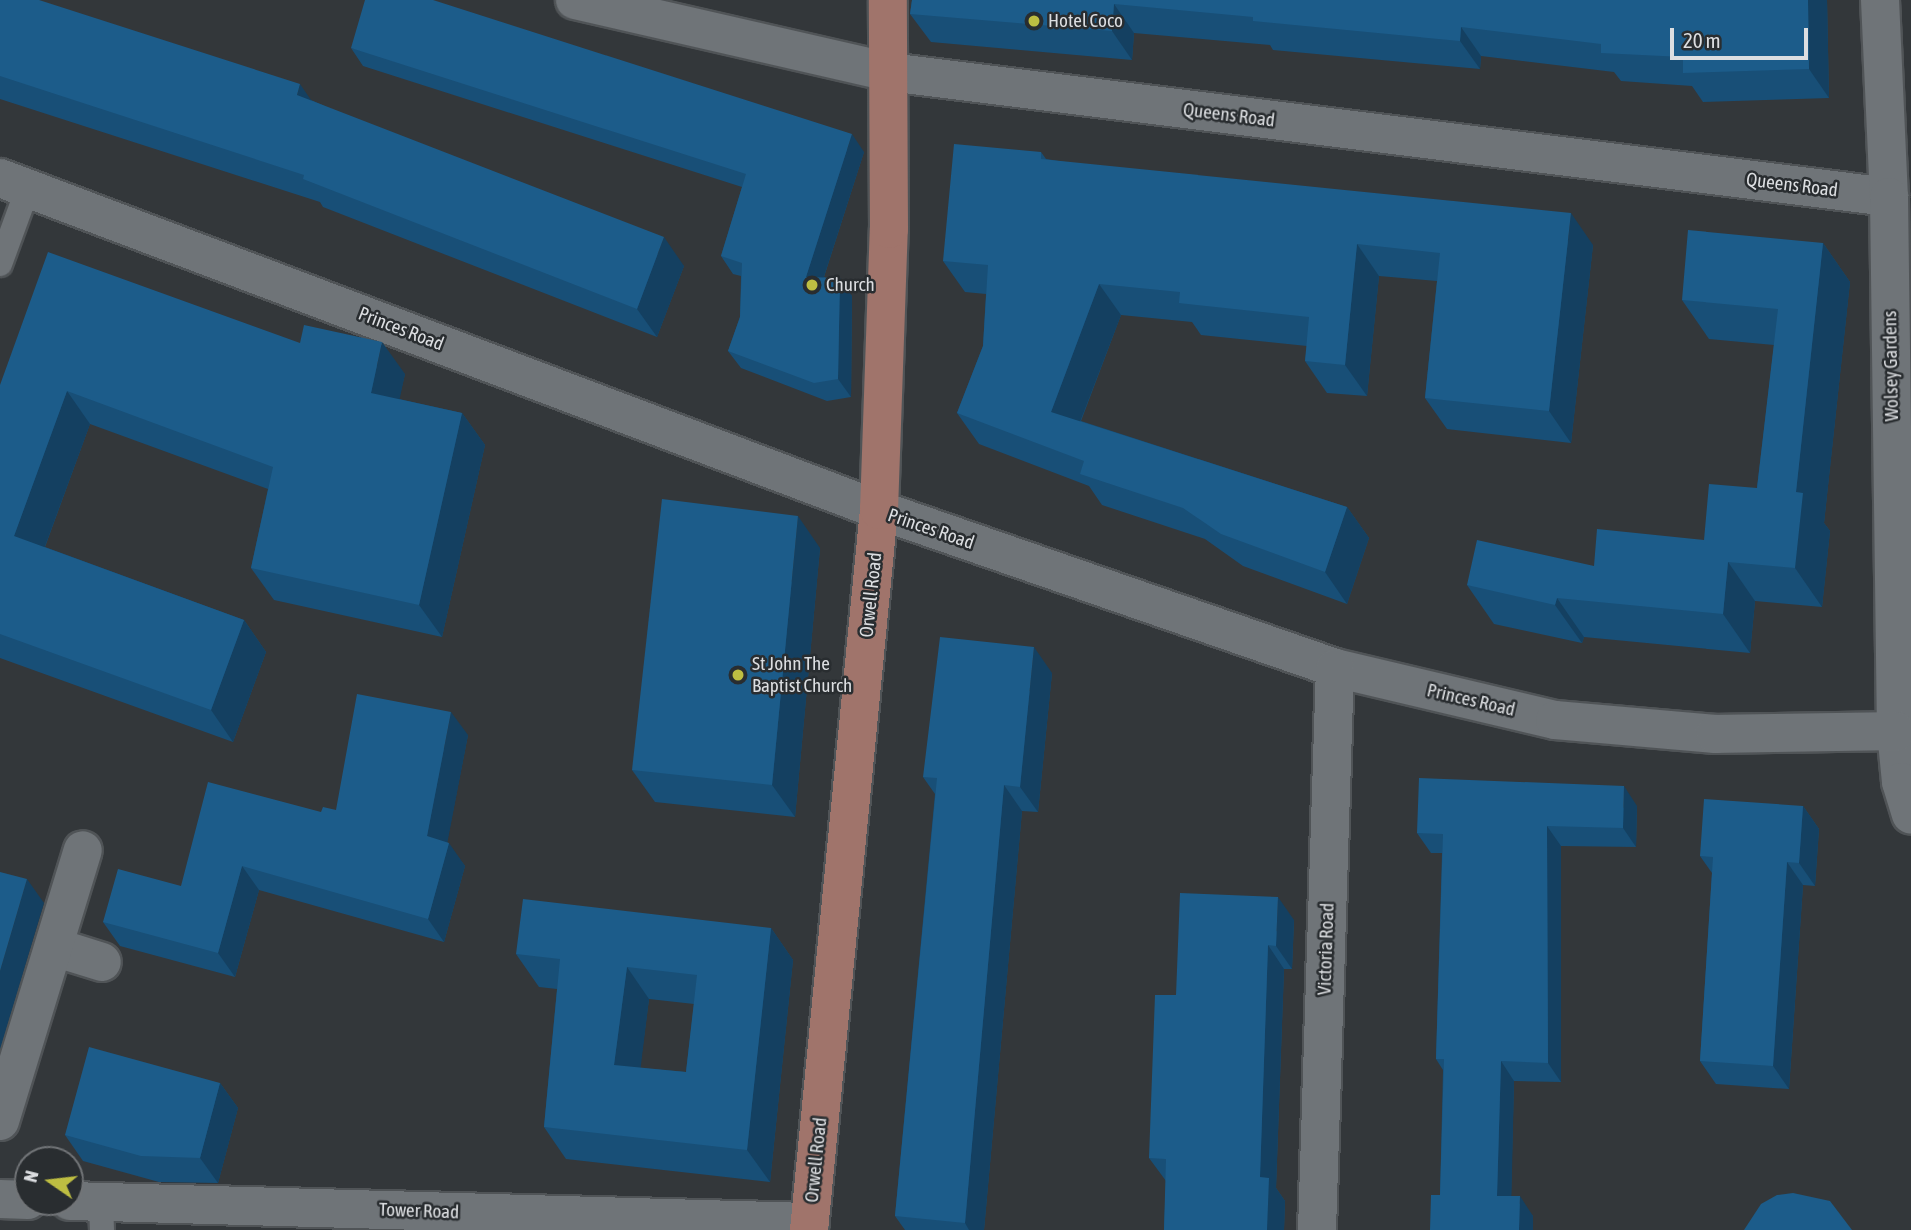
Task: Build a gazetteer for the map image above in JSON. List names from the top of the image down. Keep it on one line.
{"streets":{"main road":["Orwell Road"],"street":["Queens Road","Princes Road","Wolsey Gardens","Victoria Road","Tower Road"]},"crossings":[["Queens Road","Wolsey Gardens"],["Queens Road","Orwell Road"],["Princes Road","Wolsey Gardens"],["Princes Road","Orwell Road"],["Princes Road","Victoria Road"],["Orwell Road","Tower Road"]],"places":["Hotel Coco","Church","St John The Baptist Church"],"scale_bar":"20 m","north":"left"}
